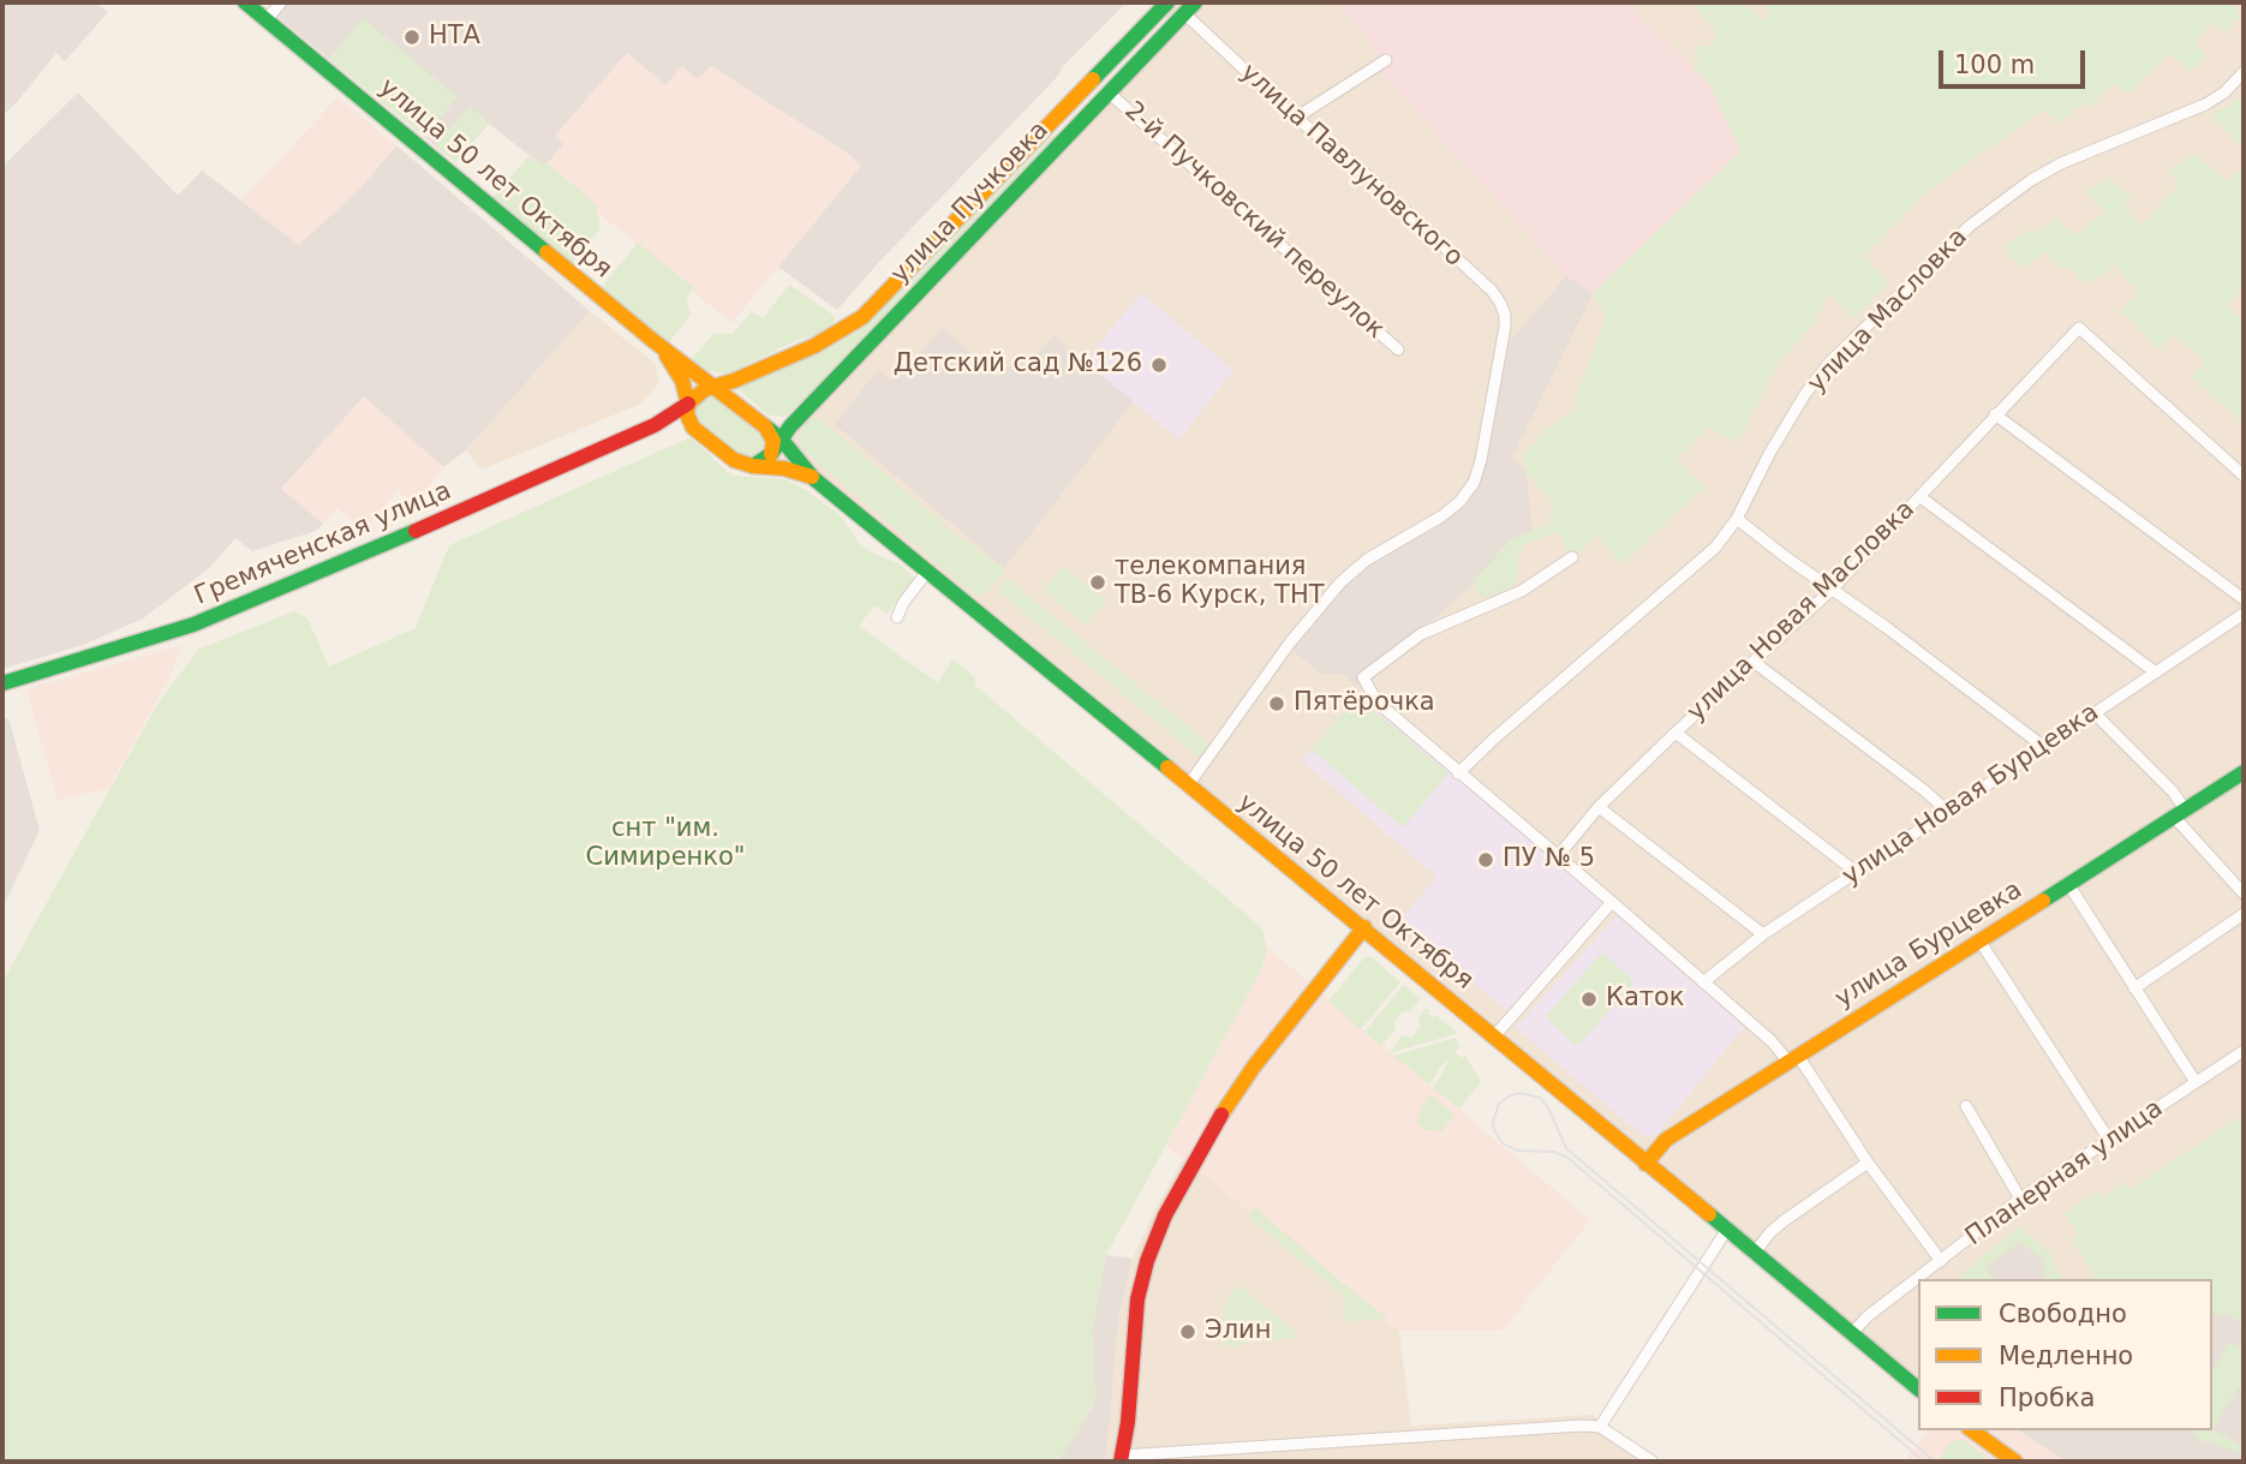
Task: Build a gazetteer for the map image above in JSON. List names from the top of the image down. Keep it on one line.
{"streets":{"main road":["улица 50 лет Октября","улица Пучковка","Гремяченская улица","улица Бурцевка"],"street":["улица Павлуновского","2-й Пучковский переулок","улица Масловка","улица Новая Масловка","улица Новая Бурцевка","Планерная улица"]},"crossings":[["улица Павлуновского","улица 50 лет Октября"],["улица Павлуновского","улица Пучковка"],["улица 50 лет Октября","улица Пучковка"],["улица 50 лет Октября","улица Бурцевка"],["улица 50 лет Октября","Планерная улица"],["улица Пучковка","2-й Пучковский переулок"],["улица Пучковка","Гремяченская улица"]],"parks":["снт \"им. Симиренко\""],"places":["НТА","Детский сад №126","телекомпания ТВ-6 Курск, ТНТ","Пятёрочка","ПУ № 5","Каток","Элин"],"legend":["Свободно","Медленно","Пробка"],"scale_bar":"100 m"}
